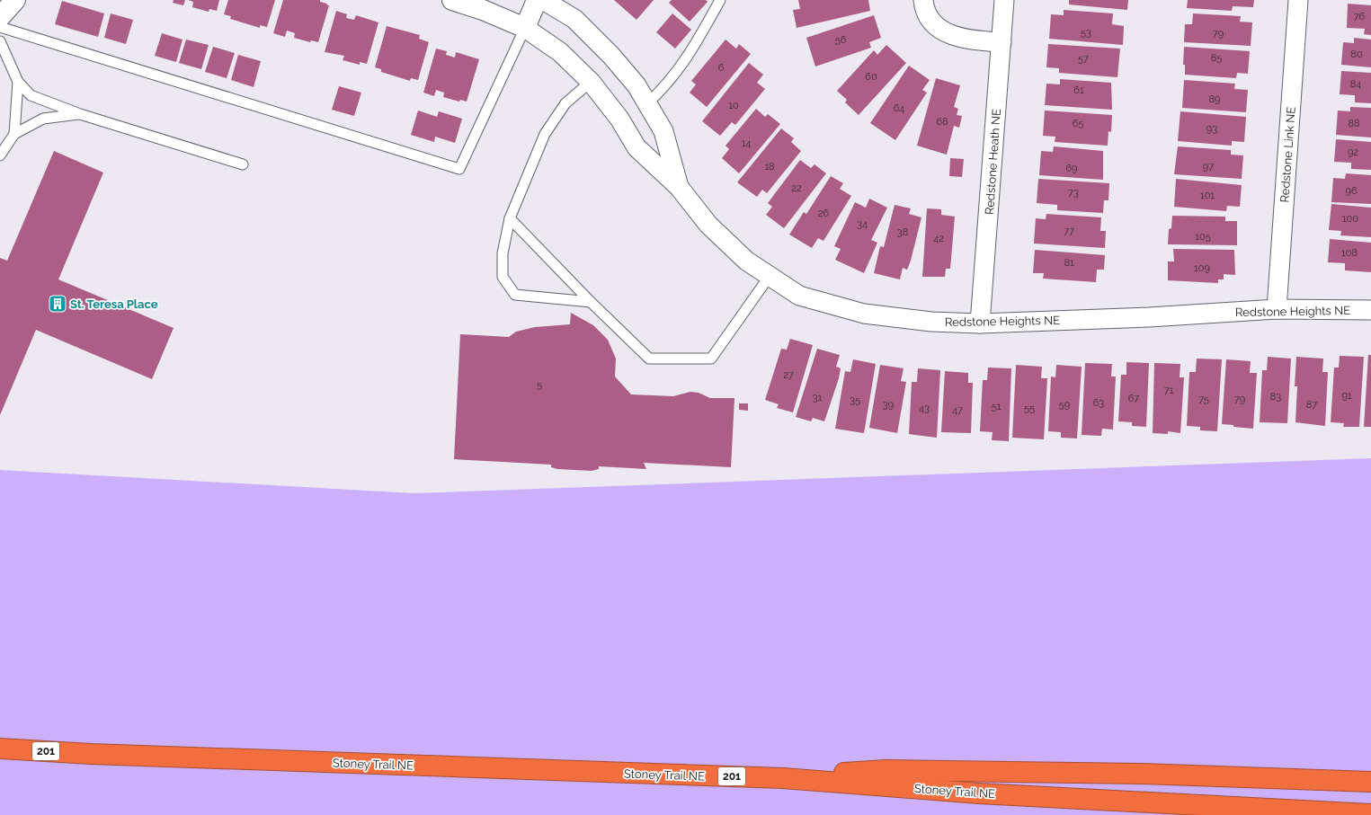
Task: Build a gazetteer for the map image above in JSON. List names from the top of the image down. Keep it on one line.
{"streets":{"highway":["201","Stoney Trail NE"],"street":["Redstone Link NE","Redstone Heath NE","Redstone Heights NE"]},"crossings":[["Redstone Link NE","Redstone Heights NE"],["Redstone Heath NE","Redstone Heights NE"]],"places":{"building":["St. Teresa Place"]},"house_numbers":["76","53","79","56","80","85","57","6","60","84","61","89","10","64","68","65","88","93","14","92","18","97","69","22","96","73","101","26","100","34","77","38","105","42","108","81","109","27","5","71","91","83","31","67","75","79","35","63","39","59","87","51","43","55","47"]}
